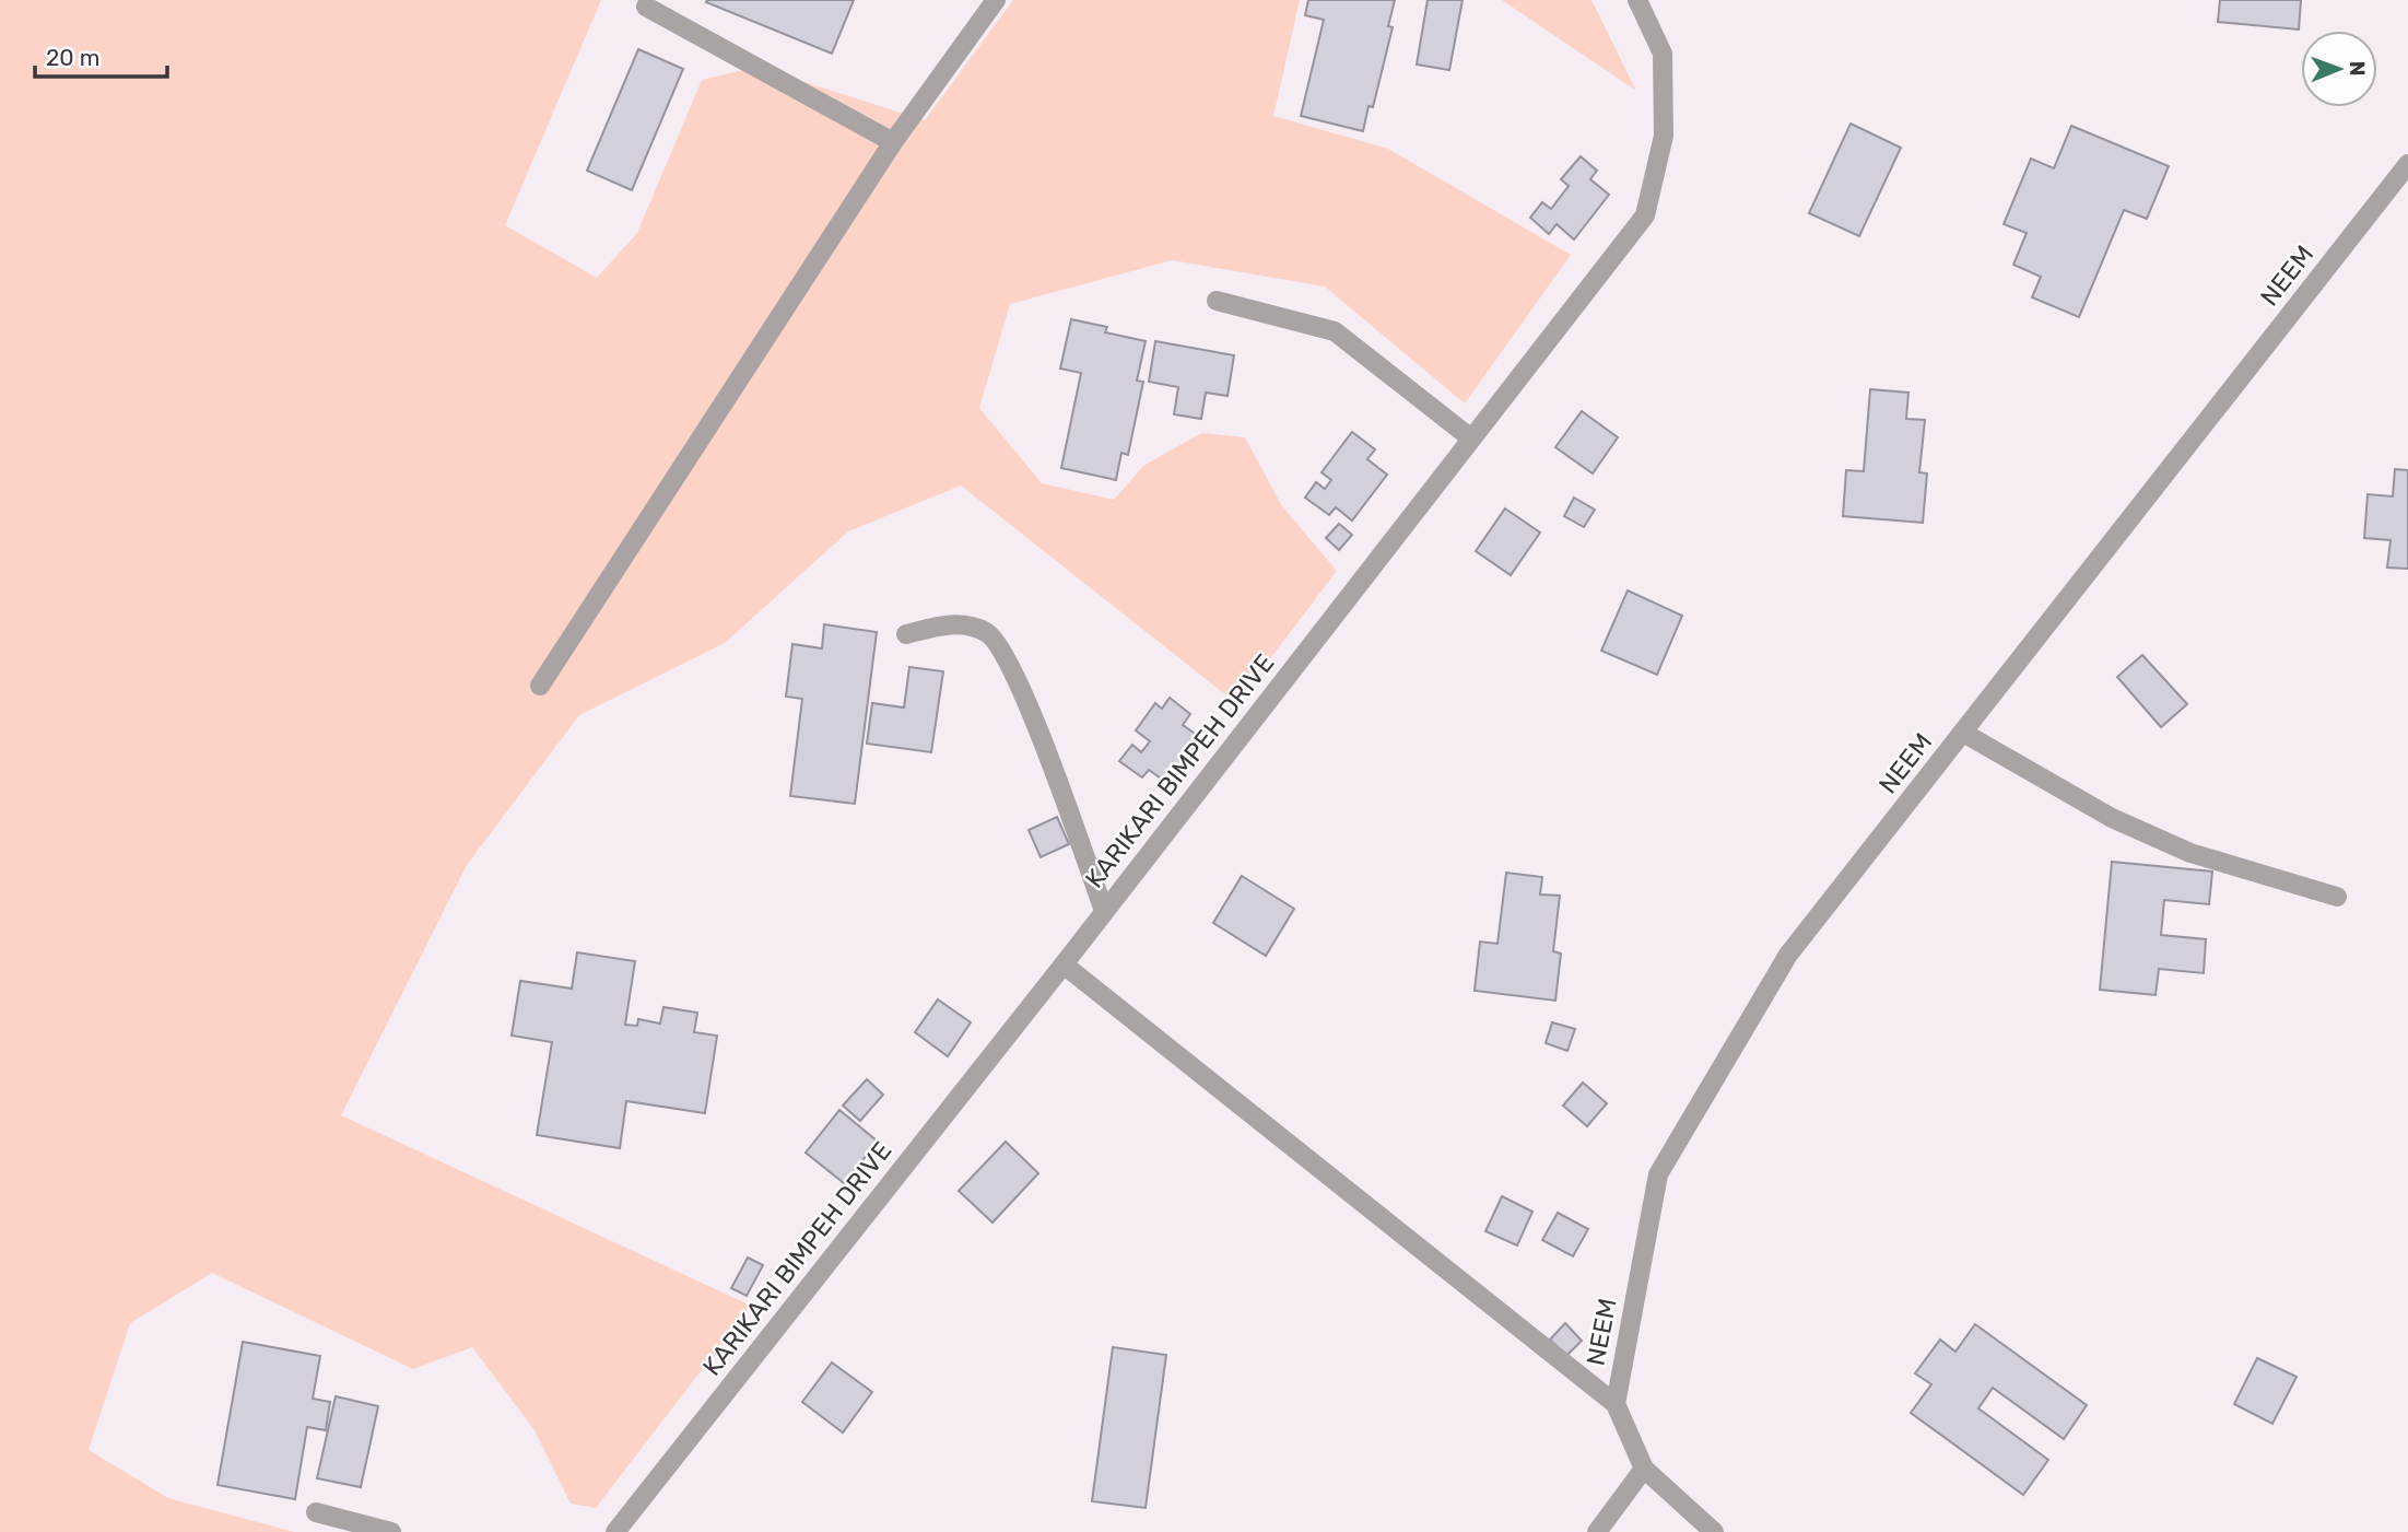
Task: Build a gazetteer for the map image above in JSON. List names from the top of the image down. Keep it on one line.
{"streets":{"street":["NEEM","KARIKARI BIMPEH DRIVE"]},"scale_bar":"20 m","north":"right"}
